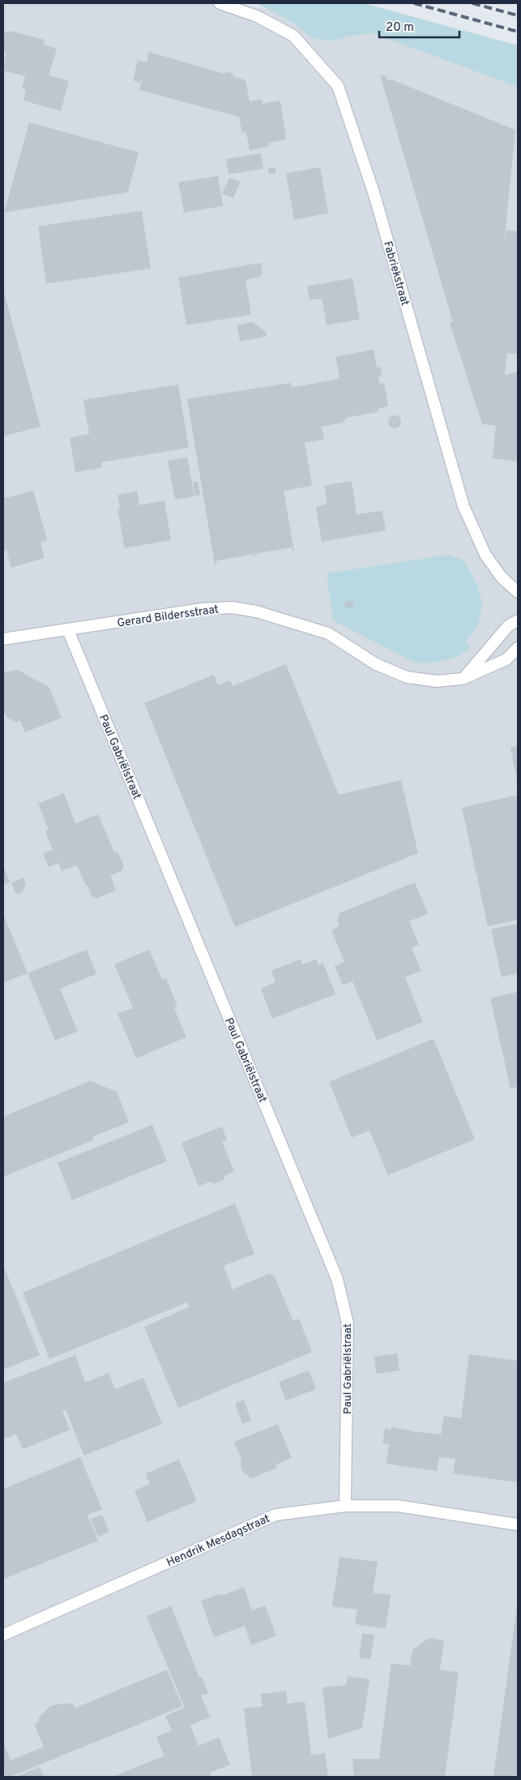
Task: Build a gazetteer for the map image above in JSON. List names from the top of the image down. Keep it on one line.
{"streets":{"street":["Fabriekstraat","Gerard Bildersstraat","Paul Gabriëlstraat","Hendrik Mesdagstraat"]},"crossings":[["Gerard Bildersstraat","Paul Gabriëlstraat"],["Paul Gabriëlstraat","Hendrik Mesdagstraat"]],"scale_bar":"20 m"}
